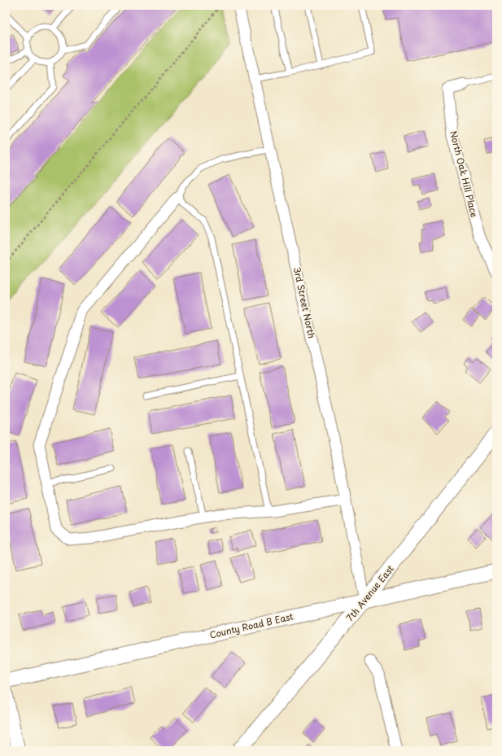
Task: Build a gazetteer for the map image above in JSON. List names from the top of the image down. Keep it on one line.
{"streets":{"street":["North Oak Hill Place","3rd Street North","7th Avenue East","County Road B East"]},"crossings":[["3rd Street North","7th Avenue East"],["3rd Street North","County Road B East"],["7th Avenue East","County Road B East"]]}
